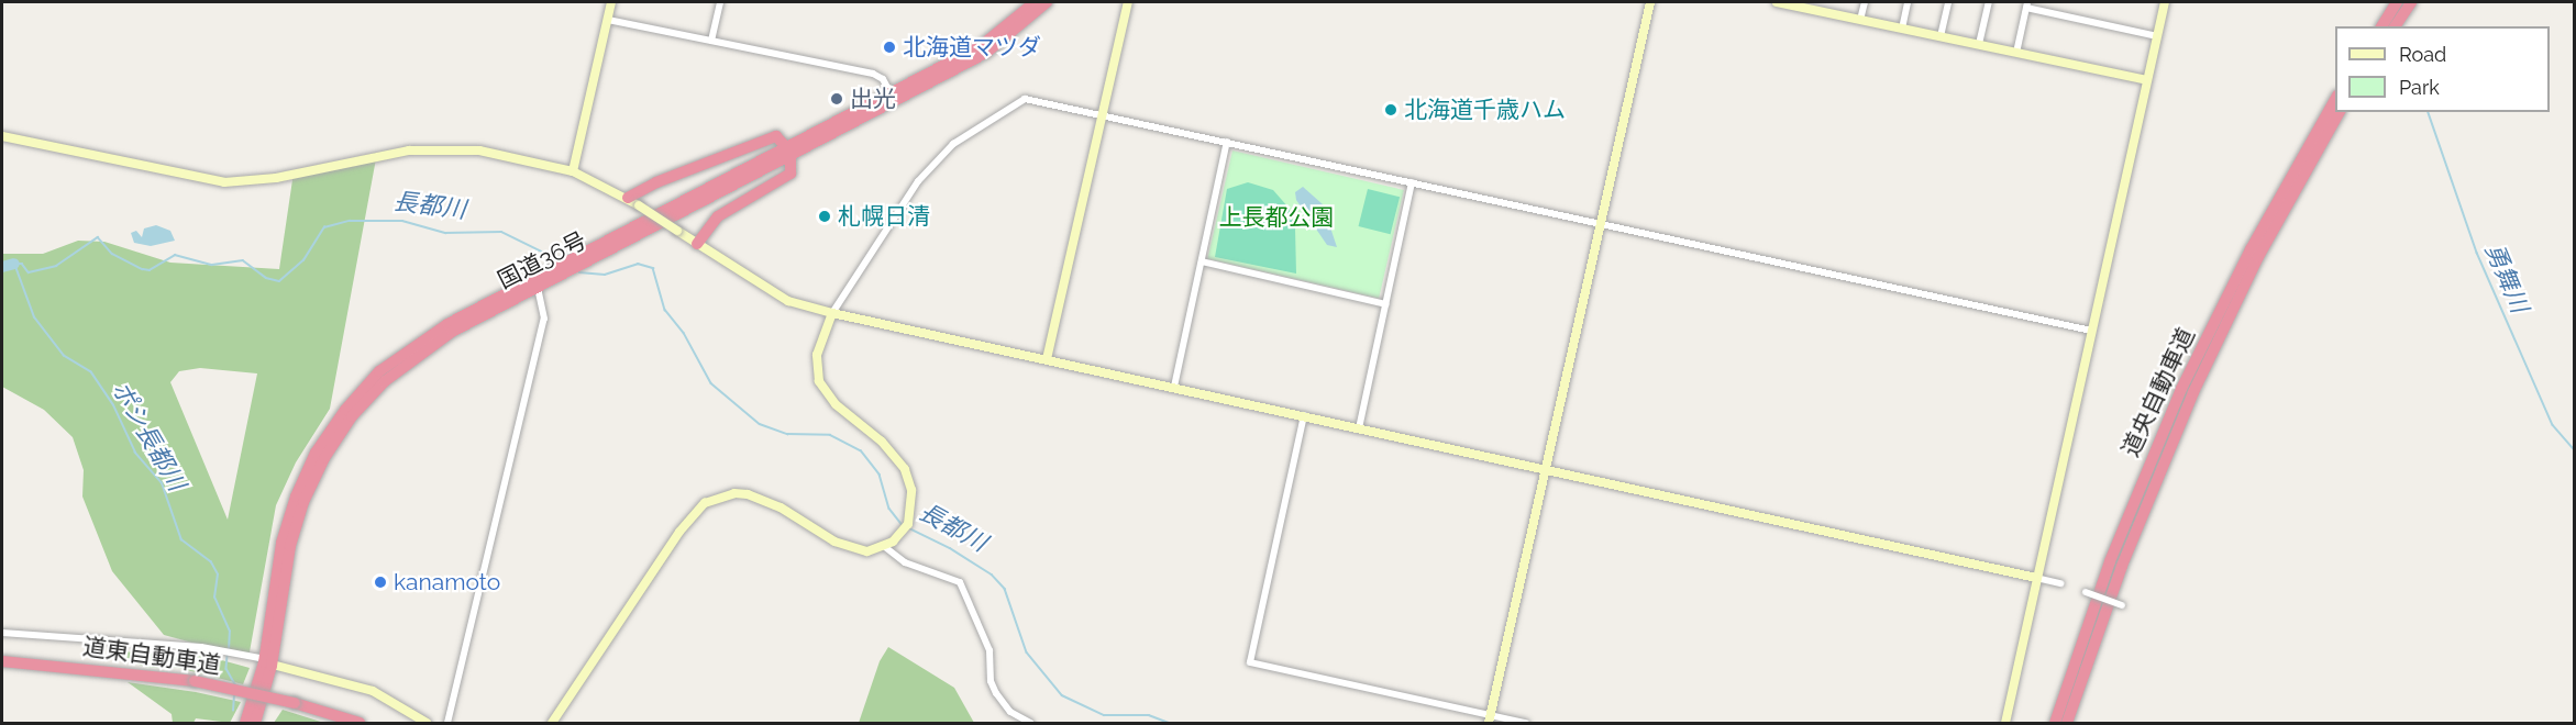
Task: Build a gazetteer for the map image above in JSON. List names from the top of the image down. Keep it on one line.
{"streets":{"highway":["国道36号","道央自動車道","道東自動車道"]},"water":["長都川","勇舞川","ポシ長都川"],"parks":["上長都公園"],"places":["北海道マツダ","出光","北海道千歳ハム","札幌日清","kanamoto"],"legend":["Road","Park"]}
